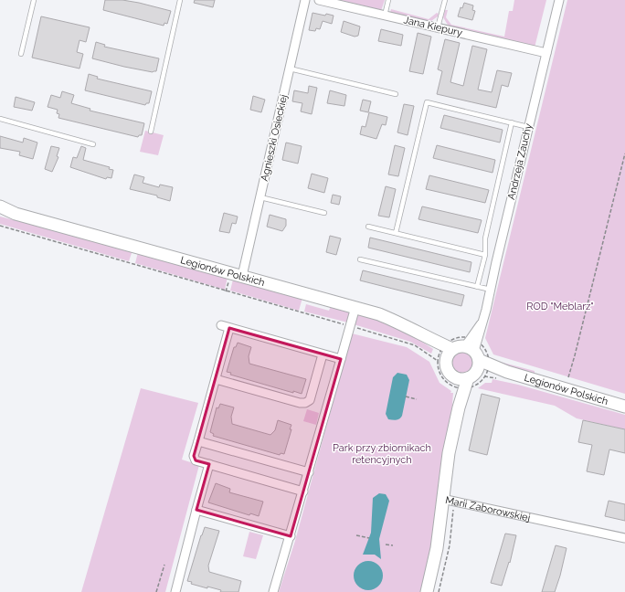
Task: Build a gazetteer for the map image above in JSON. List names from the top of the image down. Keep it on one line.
{"streets":{"street":["Jana Kiepury","Agnieszki Osieckiej","Andrzeja Zauchy","Legionów Polskich","Marii Zaborowskiej"]},"crossings":[["Jana Kiepury","Andrzeja Zauchy"],["Agnieszki Osieckiej","Legionów Polskich"],["Andrzeja Zauchy","Legionów Polskich"]],"parks":["ROD \"Meblarz\"","Park przy zbiornikach retencyjnych"]}
